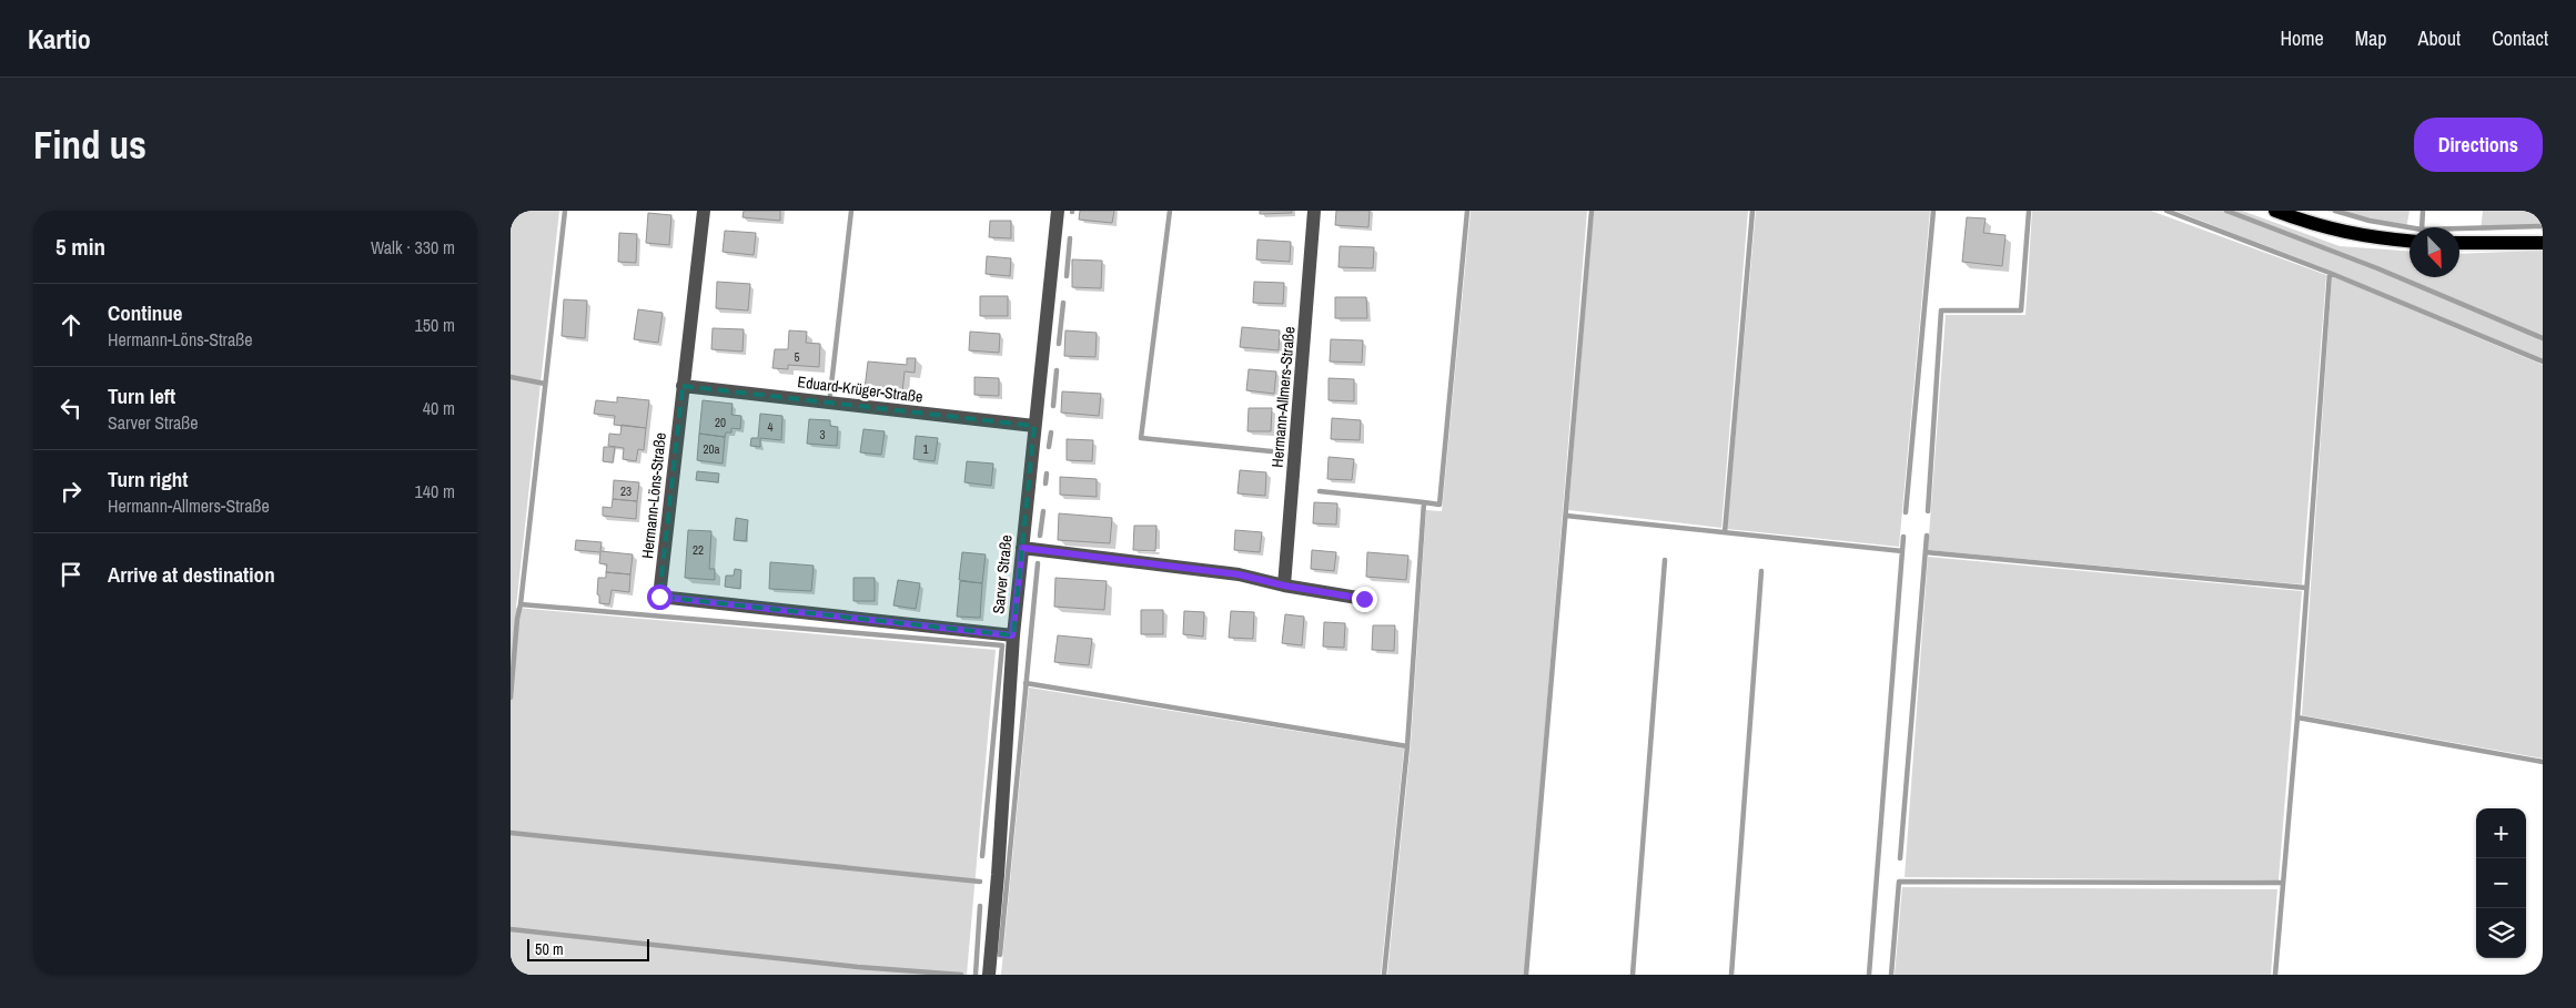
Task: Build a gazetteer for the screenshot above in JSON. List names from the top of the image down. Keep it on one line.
{"streets":{"street":["Eduard-Krüger-Straße","Hermann-Allmers-Straße","Hermann-Löns-Straße","Sarver Straße"]},"crossings":[["Eduard-Krüger-Straße","Hermann-Löns-Straße"],["Eduard-Krüger-Straße","Sarver Straße"],["Hermann-Löns-Straße","Sarver Straße"]],"house_numbers":["5","20","4","3","20a","1","23","22"],"scale_bar":"50 m","north":"bottom right","page":{"header":"Kartio","nav":["Home","Map","About","Contact"],"buttons":"Directions","title":"Find us","heading":["5 min","Walk · 330 m"],"list":[["Continue","Hermann-Löns-Straße","150 m"],["Turn left","Sarver Straße","40 m"],["Turn right","Hermann-Allmers-Straße","140 m"],"Arrive at destination"],"map_buttons":["+","−"],"scale":"50 m"}}
